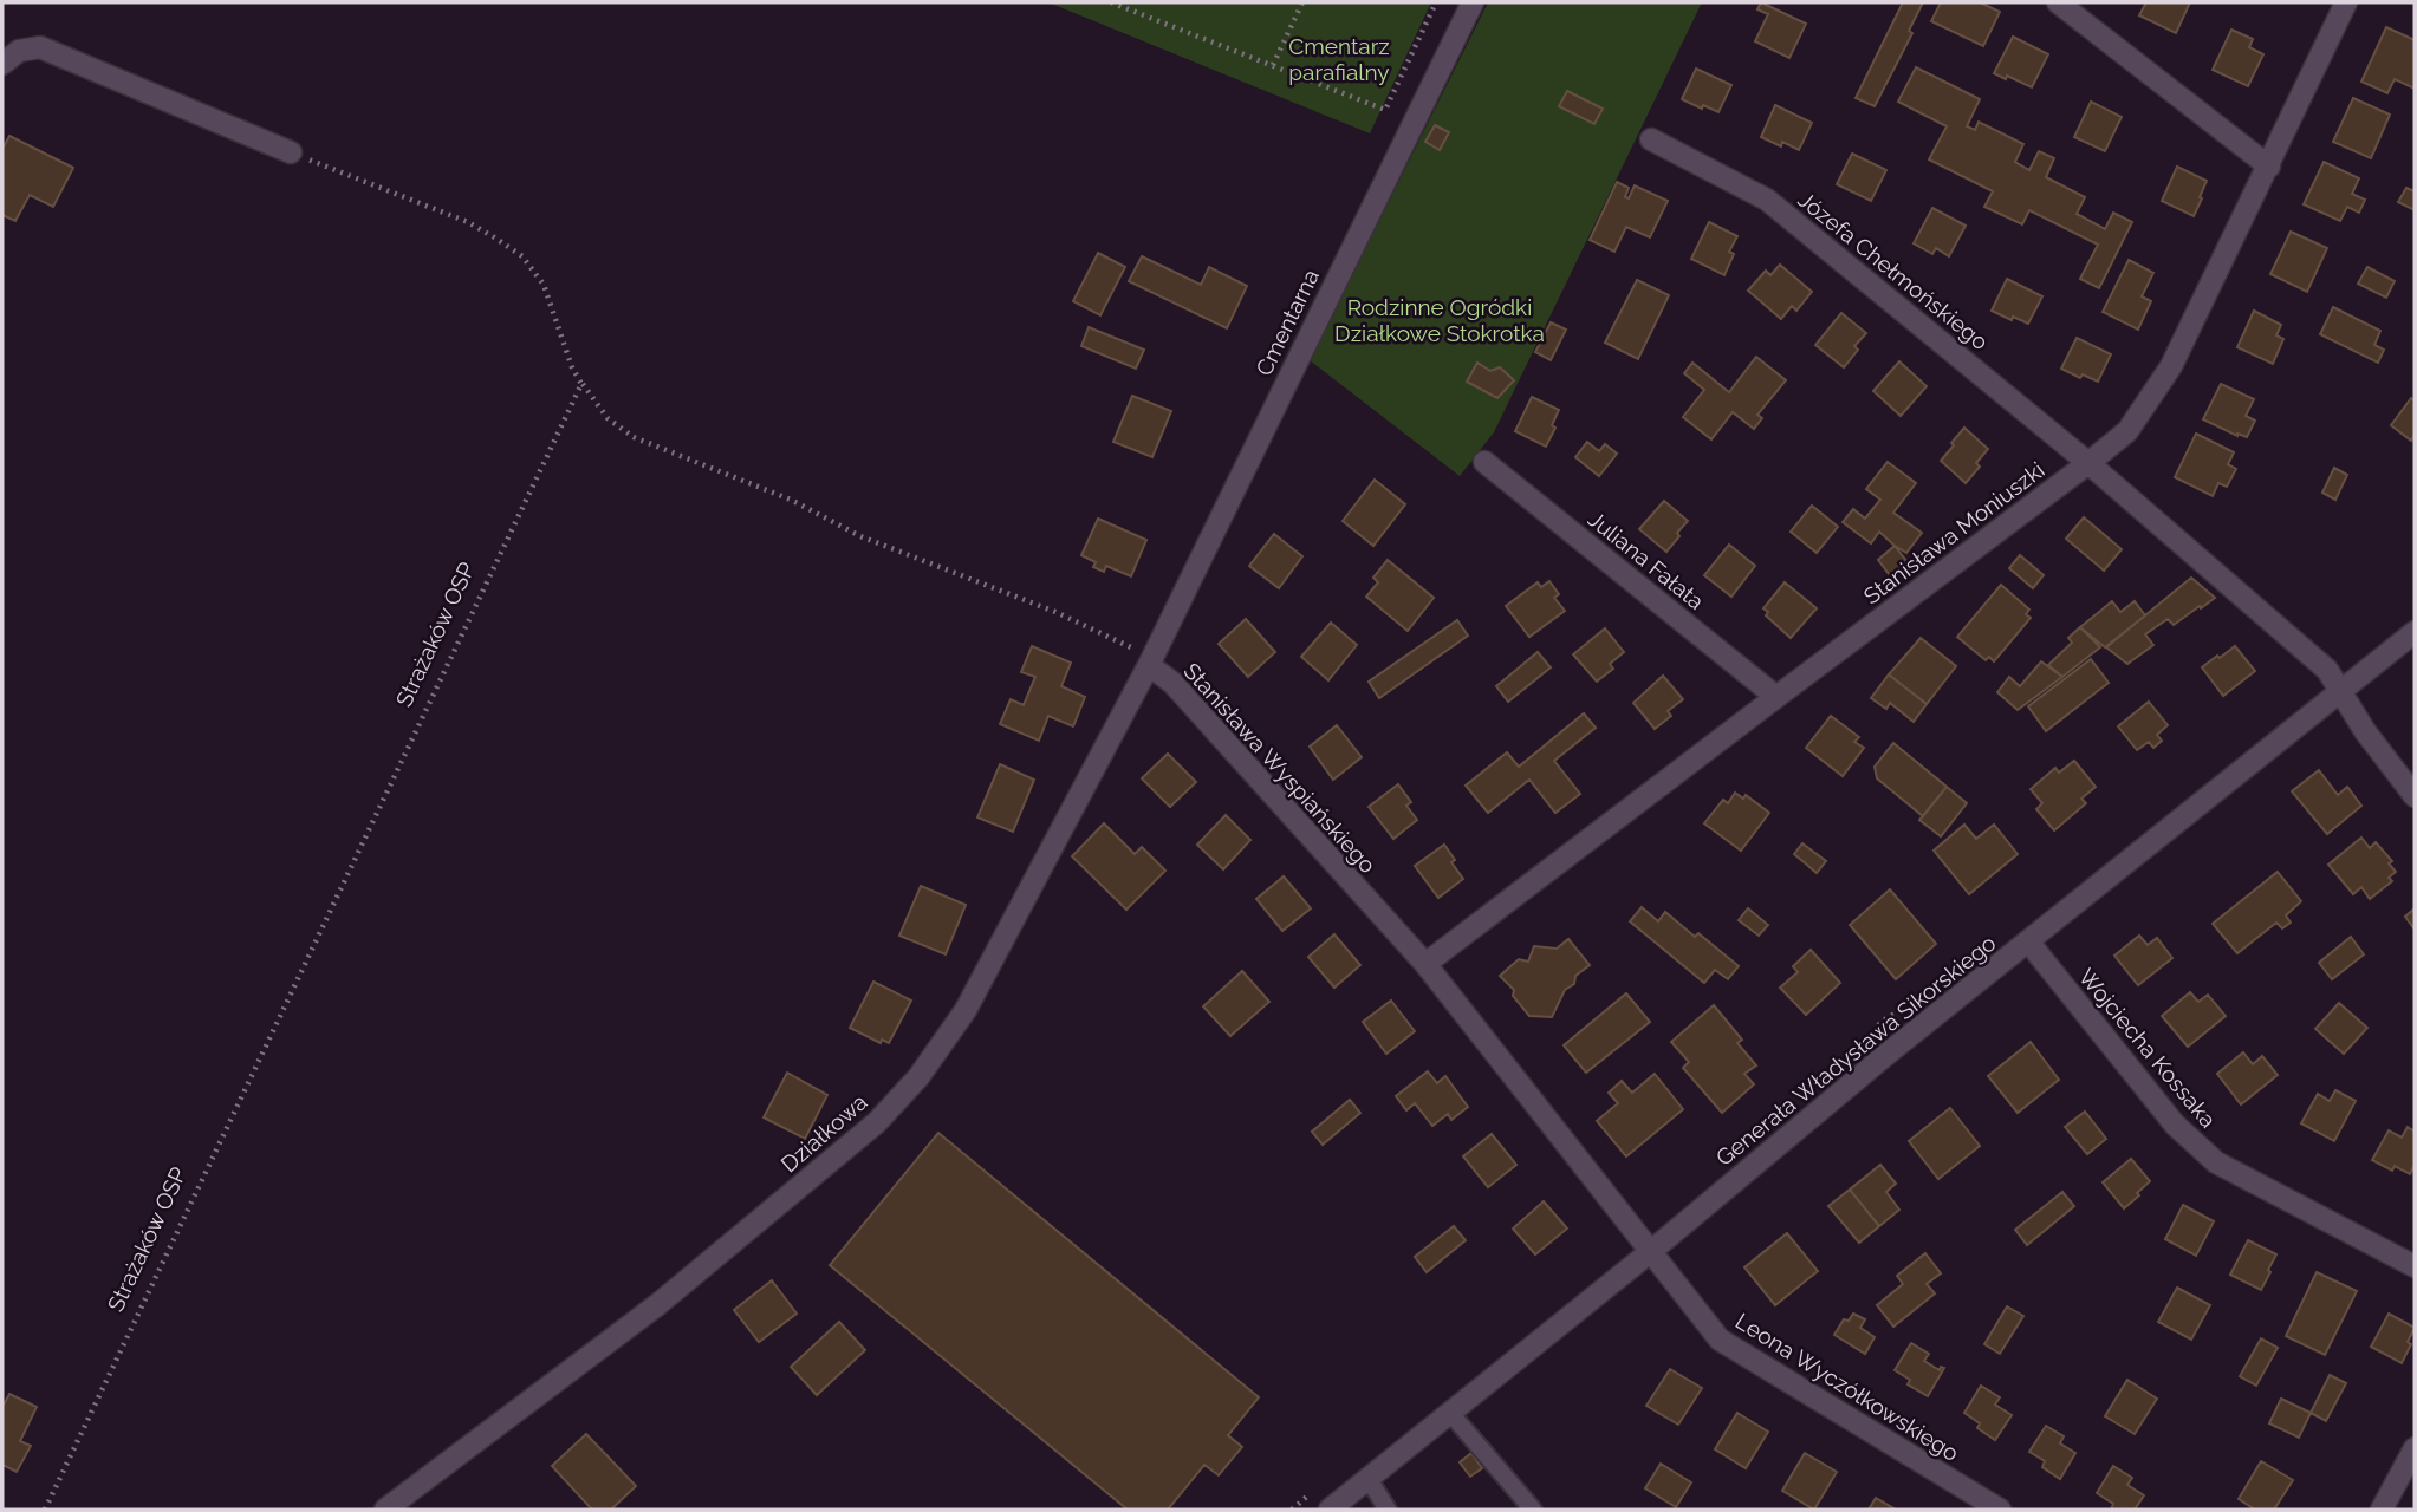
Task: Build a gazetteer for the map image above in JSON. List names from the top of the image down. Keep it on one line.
{"streets":{"street":["Józefa Chełmońskiego","Cmentarna","Stanisława Moniuszki","Juliana Fałata","Stanisława Wyspiańskiego","Wojciecha Kossaka","Generała Władysława Sikorskiego","Działkowa","Leona Wyczółkowskiego"],"path":["Strażaków OSP"]},"crossings":[["Józefa Chełmońskiego","Stanisława Moniuszki"],["Józefa Chełmońskiego","Generała Władysława Sikorskiego"],["Cmentarna","Stanisława Wyspiańskiego"],["Cmentarna","Działkowa"],["Stanisława Moniuszki","Juliana Fałata"],["Stanisława Moniuszki","Stanisława Wyspiańskiego"],["Strażaków OSP","Stanisława Wyspiańskiego"],["Stanisława Wyspiańskiego","Generała Władysława Sikorskiego"],["Stanisława Wyspiańskiego","Działkowa"],["Stanisława Wyspiańskiego","Leona Wyczółkowskiego"],["Wojciecha Kossaka","Generała Władysława Sikorskiego"],["Generała Władysława Sikorskiego","Leona Wyczółkowskiego"]],"parks":["Cmentarz parafialny","Rodzinne Ogródki Działkowe Stokrotka"]}
